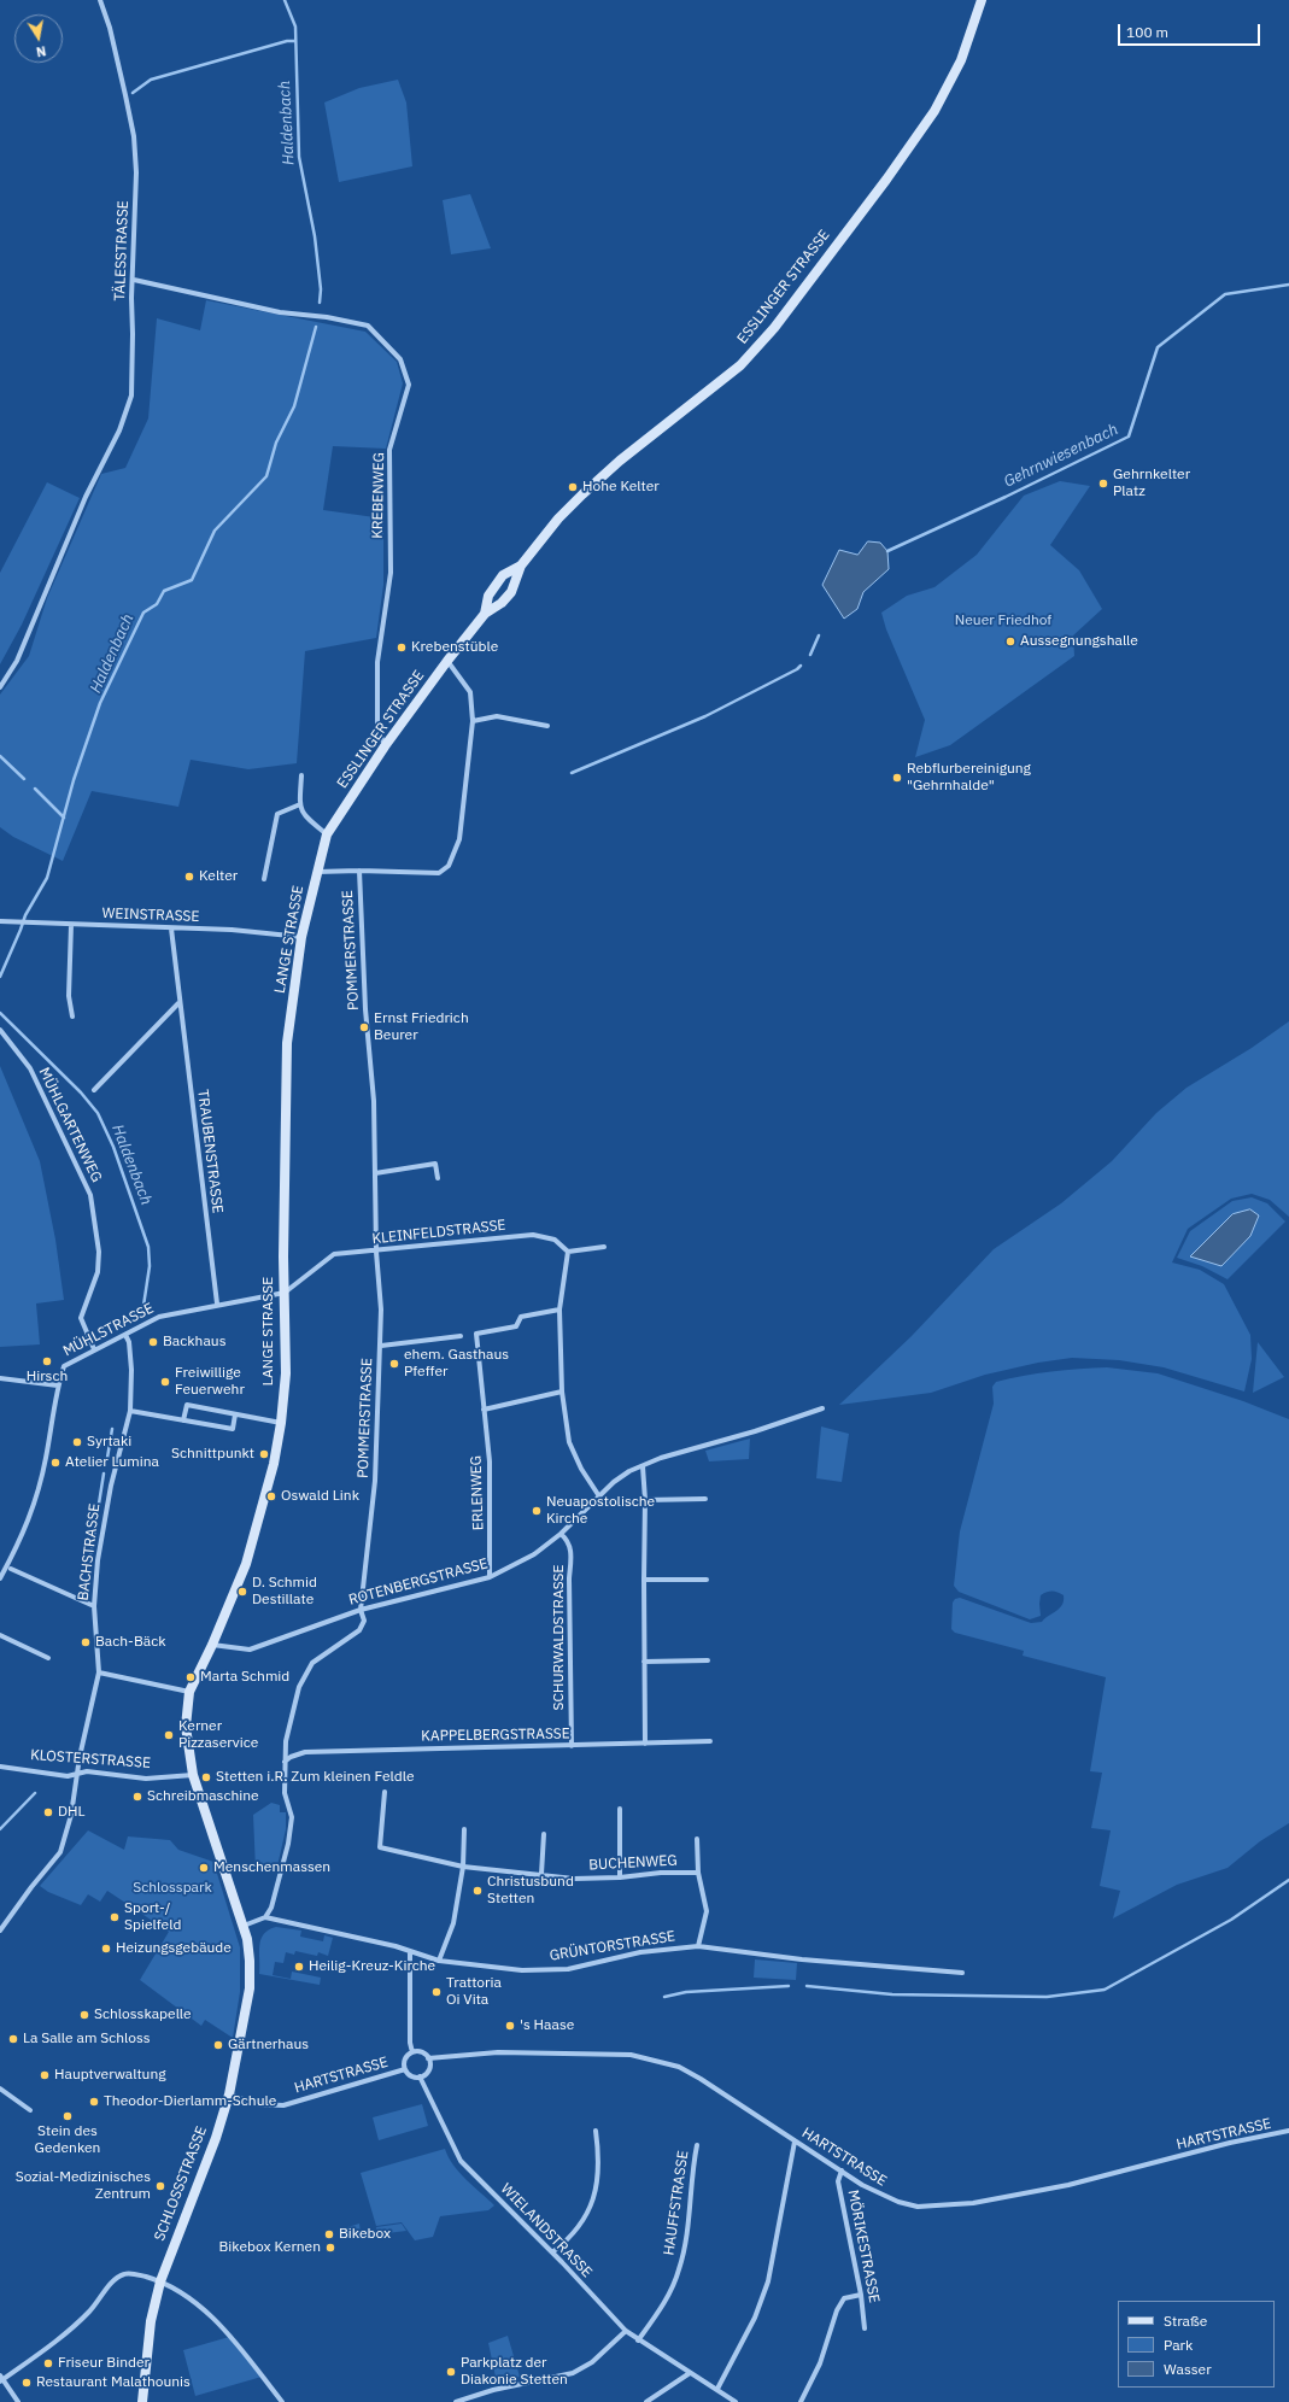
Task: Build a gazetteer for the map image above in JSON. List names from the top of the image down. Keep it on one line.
{"streets":{"main road":["ESSLINGER STRASSE","LANGE STRASSE","SCHLOSSSTRASSE"],"street":["TÄLESSTRASSE","KREBENWEG","WEINSTRASSE","POMMERSTRASSE","MÜHLGARTENWEG","TRAUBENSTRASSE","KLEINFELDSTRASSE","MÜHLSTRASSE","ERLENWEG","BACHSTRASSE","ROTENBERGSTRASSE","SCHURWALDSTRASSE","KAPPELBERGSTRASSE","KLOSTERSTRASSE","BUCHENWEG","GRÜNTORSTRASSE","HARTSTRASSE","HAUFFSTRASSE","WIELANDSTRASSE","MÖRIKESTRASSE"]},"crossings":[["TÄLESSTRASSE","KREBENWEG"],["ESSLINGER STRASSE","KREBENWEG"],["ESSLINGER STRASSE","LANGE STRASSE"],["WEINSTRASSE","LANGE STRASSE"],["WEINSTRASSE","TRAUBENSTRASSE"],["LANGE STRASSE","KLEINFELDSTRASSE"],["LANGE STRASSE","MÜHLSTRASSE"],["LANGE STRASSE","ROTENBERGSTRASSE"],["LANGE STRASSE","KLOSTERSTRASSE"],["POMMERSTRASSE","KLEINFELDSTRASSE"],["POMMERSTRASSE","ROTENBERGSTRASSE"],["POMMERSTRASSE","KAPPELBERGSTRASSE"],["POMMERSTRASSE","GRÜNTORSTRASSE"],["MÜHLGARTENWEG","MÜHLSTRASSE"],["TRAUBENSTRASSE","MÜHLSTRASSE"],["KLEINFELDSTRASSE","MÜHLSTRASSE"],["MÜHLSTRASSE","BACHSTRASSE"],["ERLENWEG","ROTENBERGSTRASSE"],["BACHSTRASSE","KLOSTERSTRASSE"],["ROTENBERGSTRASSE","SCHURWALDSTRASSE"],["SCHURWALDSTRASSE","KAPPELBERGSTRASSE"],["BUCHENWEG","GRÜNTORSTRASSE"],["HARTSTRASSE","SCHLOSSSTRASSE"],["HARTSTRASSE","WIELANDSTRASSE"],["HARTSTRASSE","MÖRIKESTRASSE"],["HAUFFSTRASSE","WIELANDSTRASSE"]],"water":["Haldenbach","Gehrnwiesenbach"],"parks":["Neuer Friedhof","Schlosspark"],"places":["Gehrnkelter Platz","Hohe Kelter","Aussegnungshalle","Krebenstüble","Rebflurbereinigung \"Gehrnhalde\"","Kelter","Ernst Friedrich Beurer","Backhaus","Hirsch","ehem. Gasthaus Pfeffer","Freiwillige Feuerwehr","Syrtaki","Schnittpunkt","Atelier Lumina","Oswald Link","Neuapostolische Kirche","D. Schmid Destillate","Bach-Bäck","Marta Schmid","Kerner Pizzaservice","Stetten i.R. Zum kleinen Feldle","Schreibmaschine","DHL","Menschenmassen","Christusbund Stetten","Sport-/ Spielfeld","Heizungsgebäude","Heilig-Kreuz-Kirche","Trattoria Oi Vita","Schlosskapelle","'s Haase","La Salle am Schloss","Gärtnerhaus","Hauptverwaltung","Theodor-Dierlamm-Schule","Stein des Gedenken","Sozial-Medizinisches Zentrum","Bikebox","Bikebox Kernen","Friseur Binder","Parkplatz der Diakonie Stetten","Restaurant Malathounis"],"legend":["Straße","Park","Wasser"],"scale_bar":"100 m","north":"bottom"}
